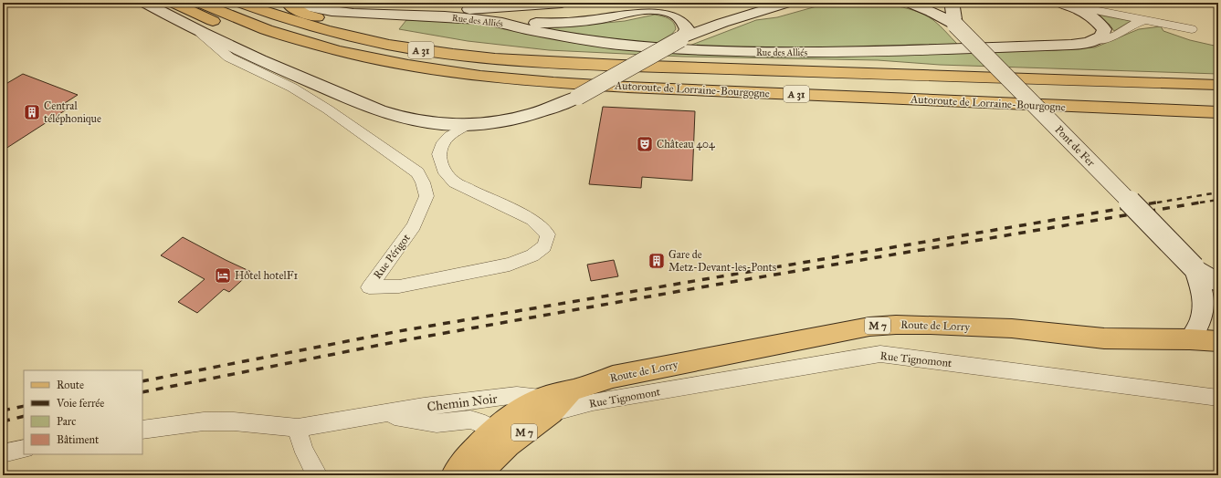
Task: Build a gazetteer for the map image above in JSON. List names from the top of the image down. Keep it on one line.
{"streets":{"main road":["Rue des Alliés","A 31","Autoroute de Lorraine-Bourgogne","Pont de Fer","M 7","Route de Lorry"],"street":["Rue Périgot","Rue Tignomont","Chemin Noir"]},"crossings":[["Route de Lorry","Rue Tignomont"],["Route de Lorry","Chemin Noir"],["Rue Tignomont","Chemin Noir"]],"places":{"building":["Central téléphonique","Gare de Metz-Devant-les-Ponts"],"theatre":["Château 404"],"hotel":["Hôtel hotelF1"]},"legend":["Route","Voie ferrée","Parc","Bâtiment"]}
